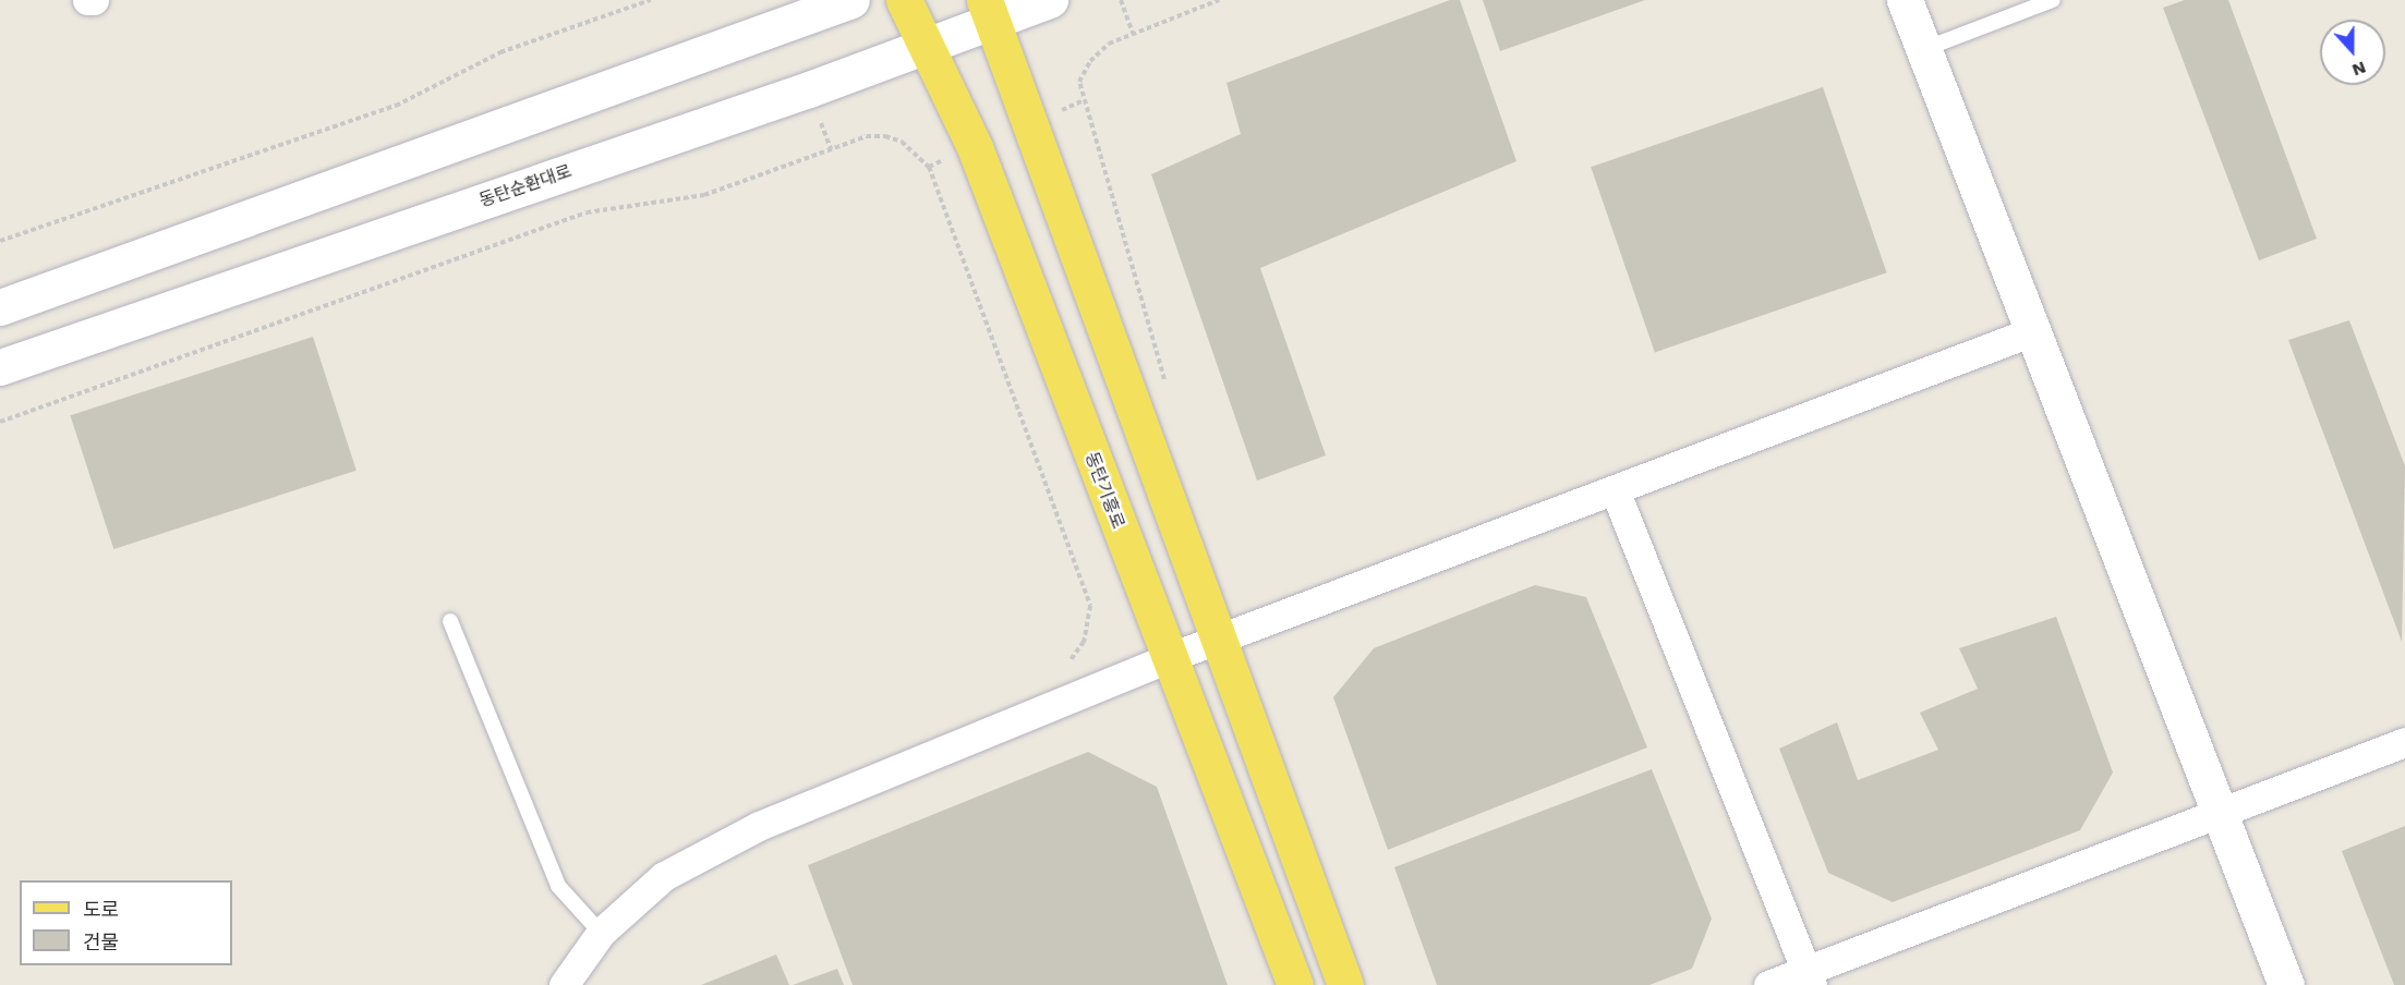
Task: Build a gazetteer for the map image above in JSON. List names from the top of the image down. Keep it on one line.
{"streets":{"main road":["동탄기흥로"],"street":["동탄순환대로"]},"crossings":[["동탄순환대로","동탄기흥로"]],"legend":["도로","건물"],"north":"bottom"}
